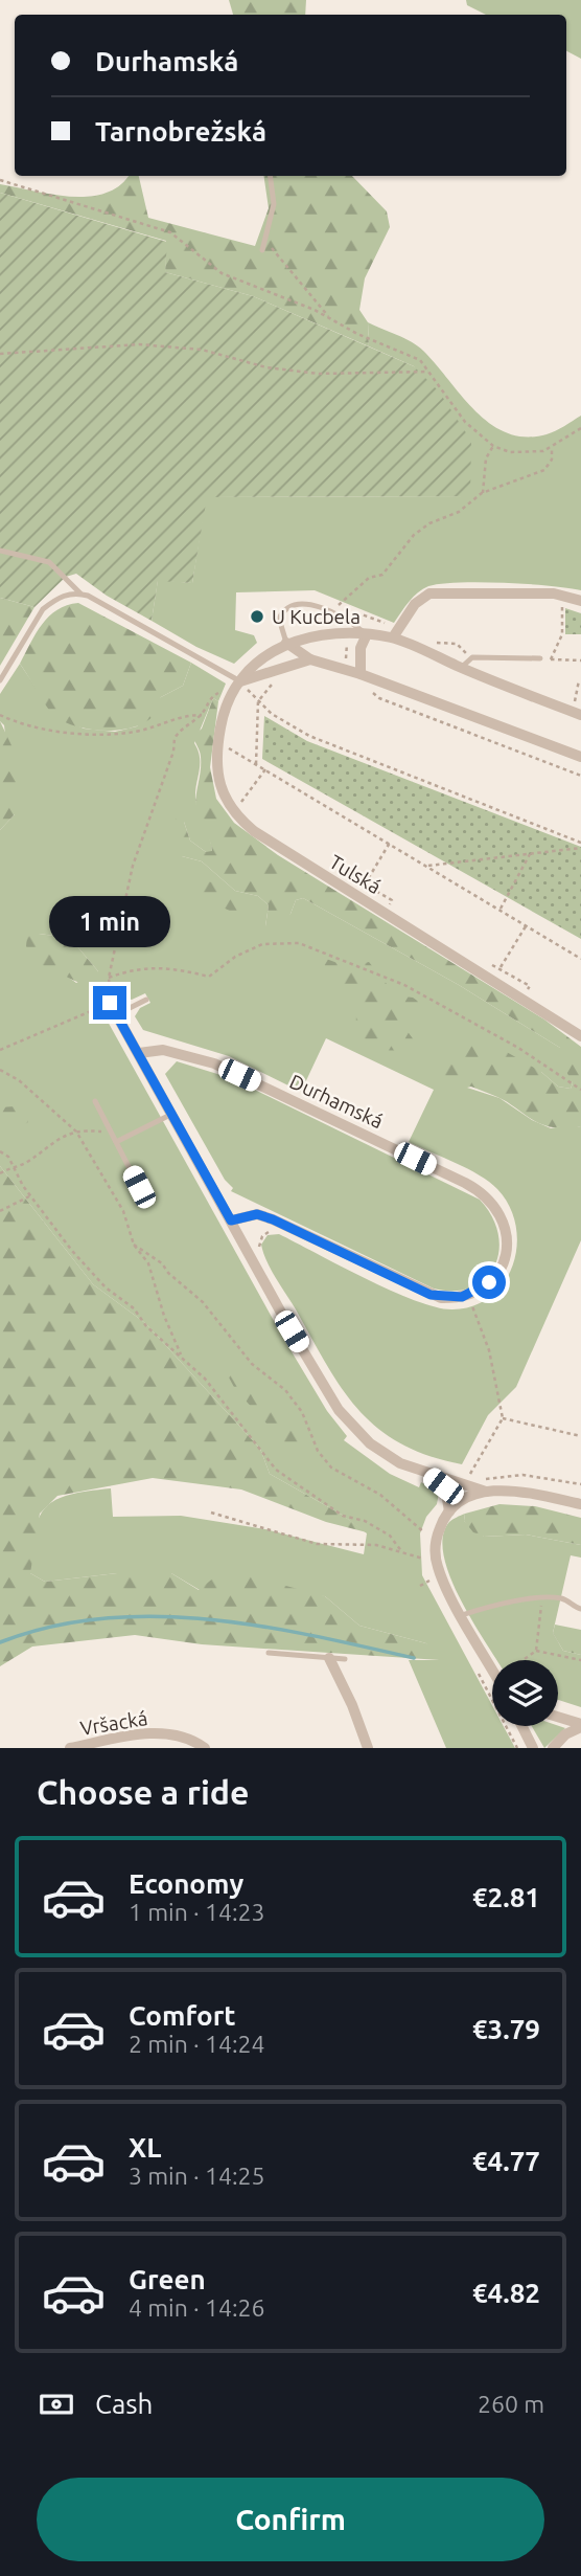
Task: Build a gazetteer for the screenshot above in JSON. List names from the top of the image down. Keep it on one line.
{"streets":{"street":["Tulská","Durhamská","Vršacká"]},"places":["U Kucbela"],"page":{"banner":["Durhamská","Tarnobrežská"],"bubble":"1 min","heading":"Choose a ride","list":[{"name":"Economy","note":"1 min · 14:23","value":"€2.81"},{"name":"Comfort","note":"2 min · 14:24","value":"€3.79"},{"name":"XL","note":"3 min · 14:25","value":"€4.77"},{"name":"Green","note":"4 min · 14:26","value":"€4.82"}],"pay":["Cash","260 m"],"buttons":"Confirm"}}
